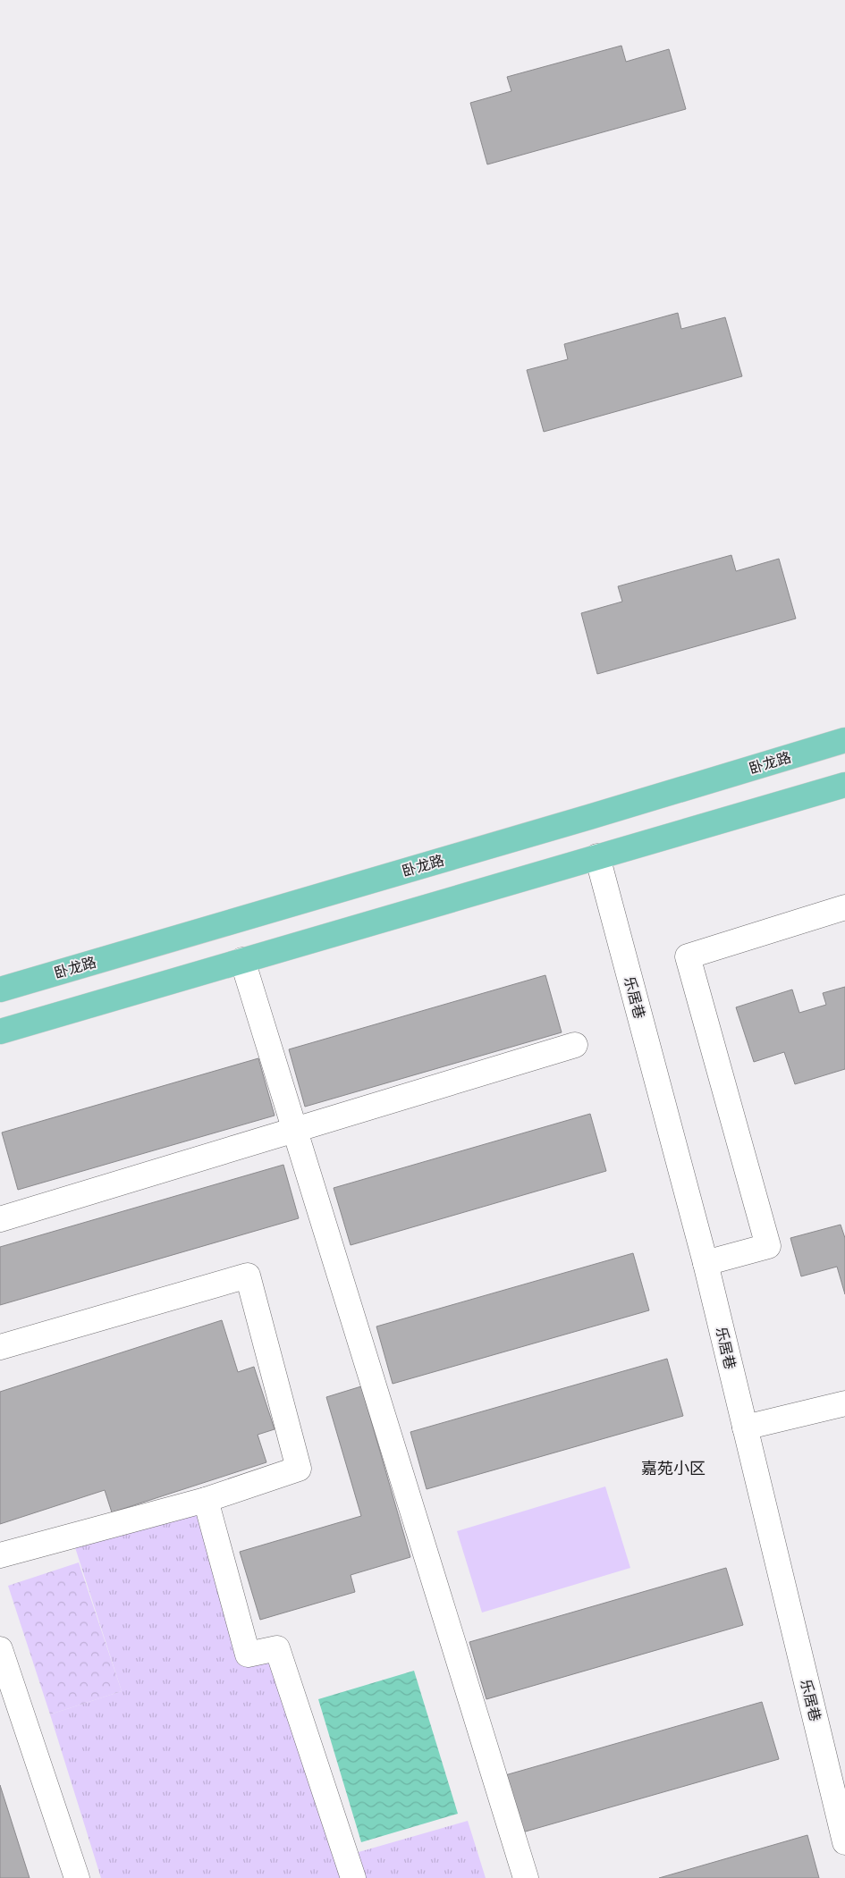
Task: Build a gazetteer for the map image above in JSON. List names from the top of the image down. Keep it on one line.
{"streets":{"main road":["卧龙路"],"street":["乐居巷"]},"districts":["嘉苑小区"]}
